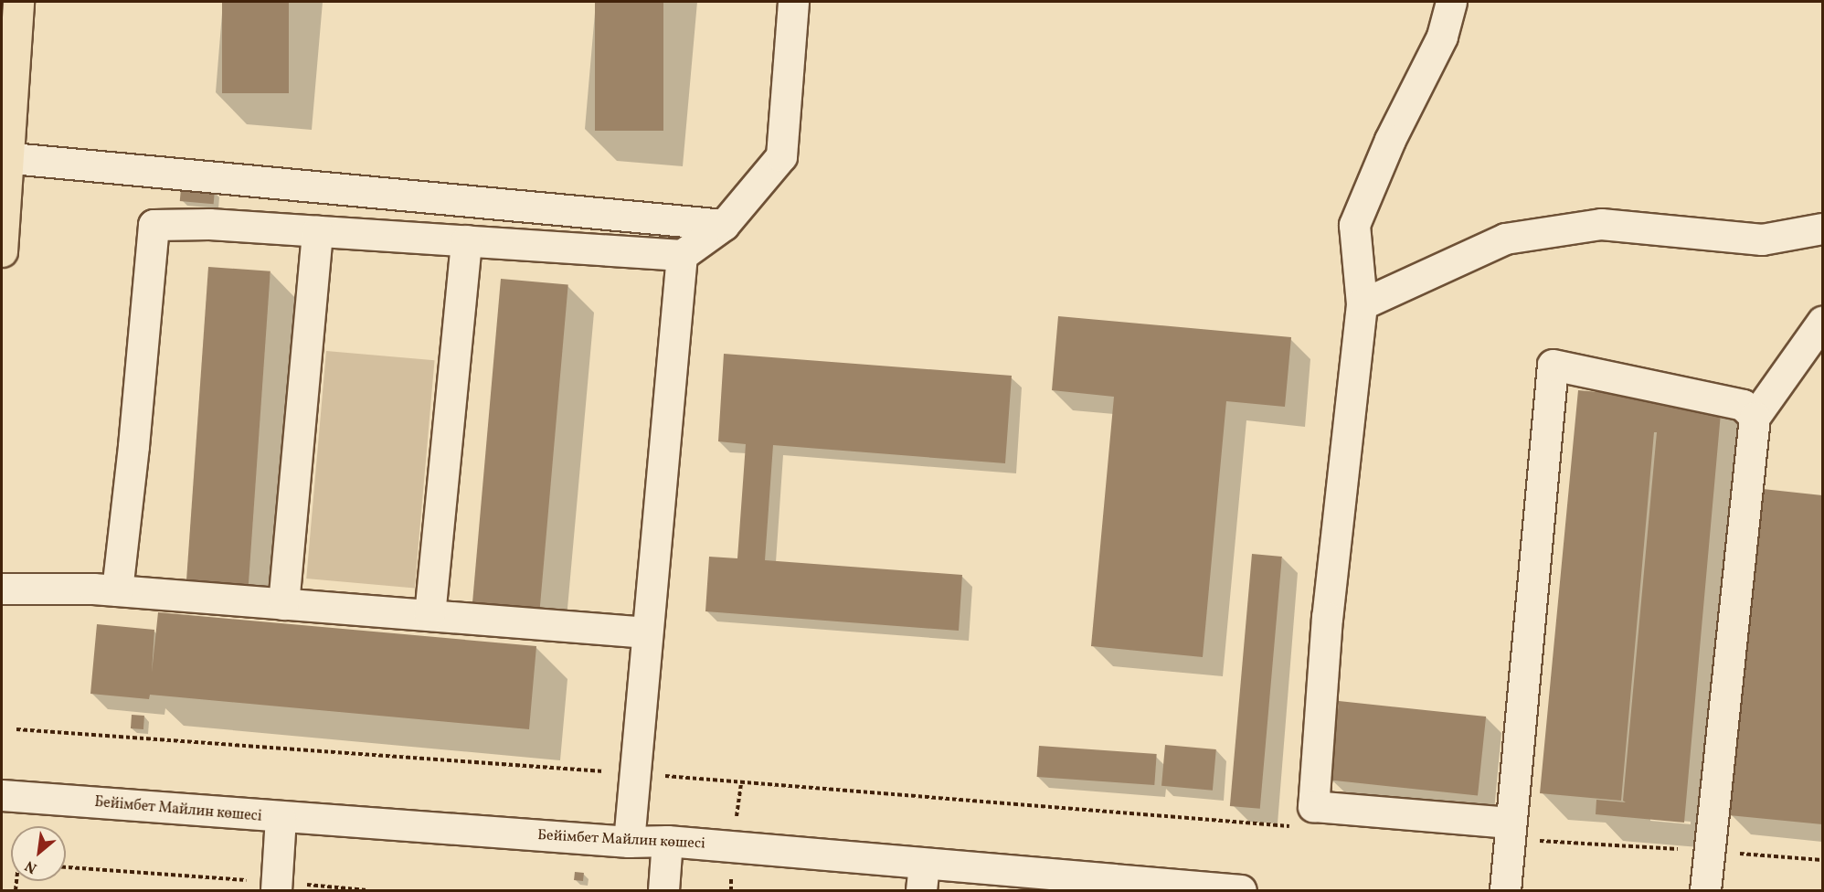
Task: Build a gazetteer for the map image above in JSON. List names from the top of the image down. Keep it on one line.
{"streets":{"street":["Бейімбет Майлин көшесі"]},"north":"bottom left"}
